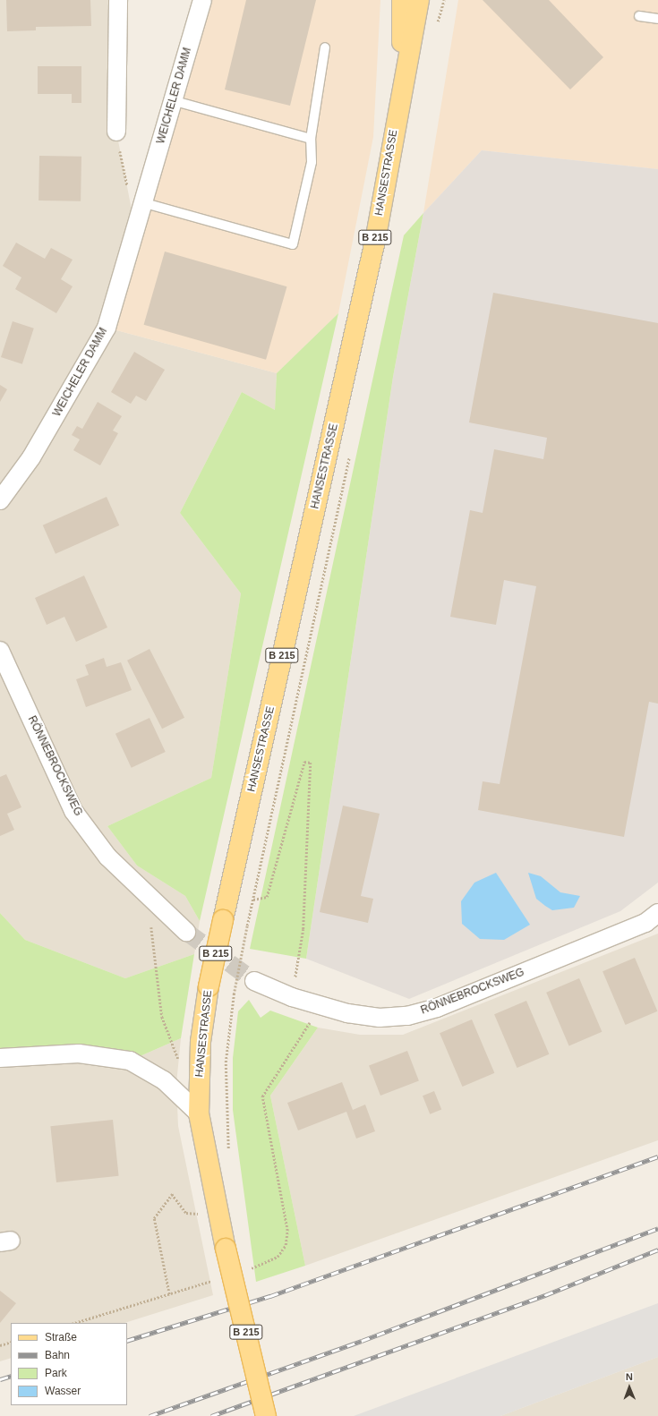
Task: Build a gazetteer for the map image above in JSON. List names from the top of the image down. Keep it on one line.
{"streets":{"main road":["HANSESTRASSE","B 215"],"street":["WEICHELER DAMM","RÖNNEBROCKSWEG"]},"legend":["Straße","Bahn","Park","Wasser"],"north":"top"}
